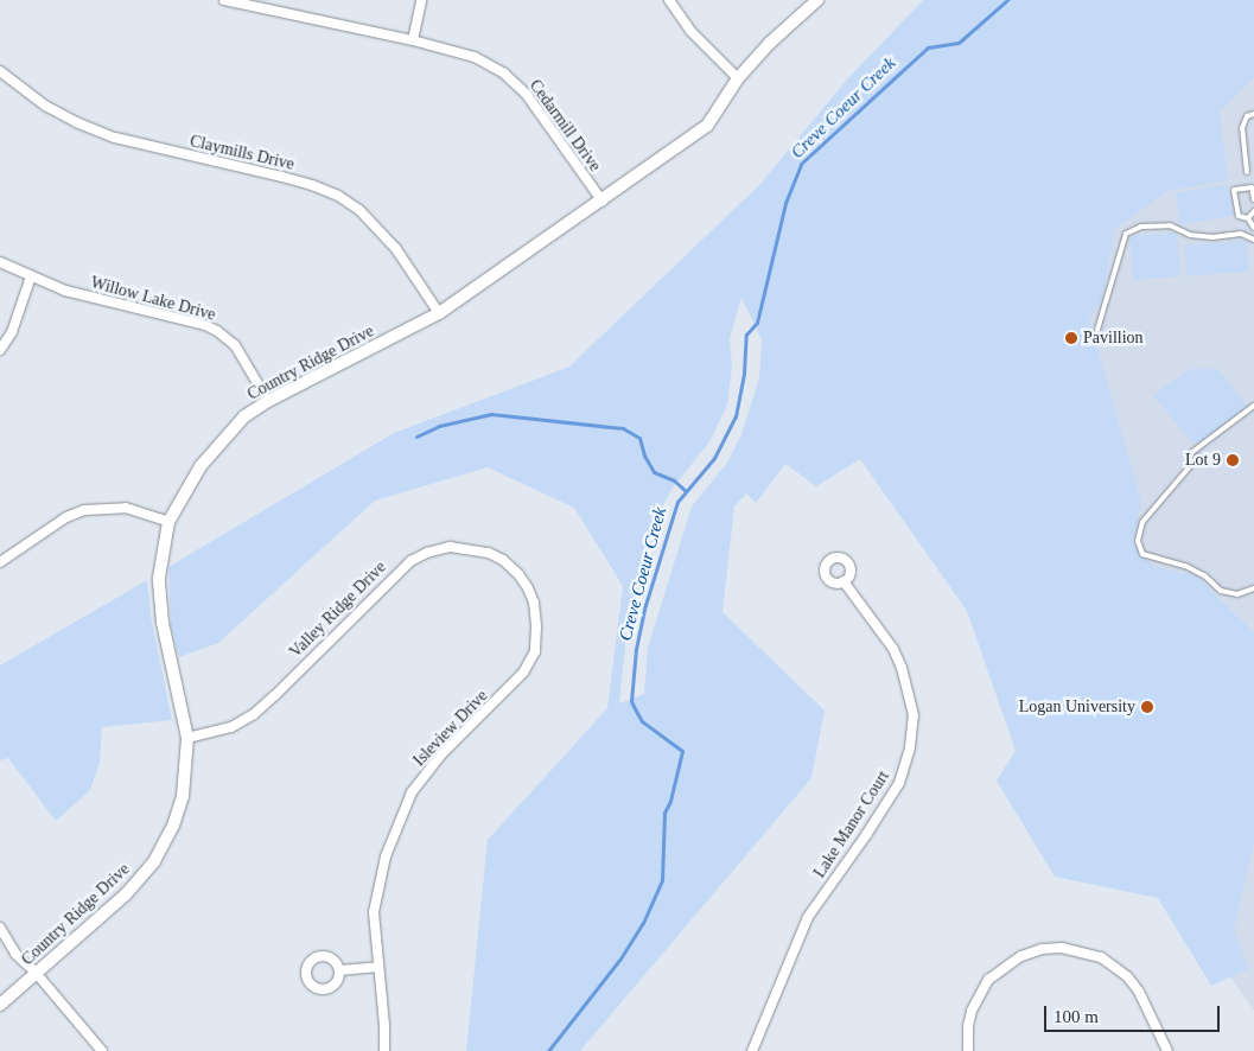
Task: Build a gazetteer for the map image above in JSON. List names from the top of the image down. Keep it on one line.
{"streets":{"street":["Cedarmill Drive","Claymills Drive","Willow Lake Drive","Country Ridge Drive","Valley Ridge Drive","Isleview Drive","Lake Manor Court"]},"crossings":[["Cedarmill Drive","Country Ridge Drive"],["Claymills Drive","Country Ridge Drive"],["Willow Lake Drive","Country Ridge Drive"],["Country Ridge Drive","Valley Ridge Drive"],["Valley Ridge Drive","Isleview Drive"]],"water":["Creve Coeur Creek"],"places":["Pavillion","Lot 9","Logan University"],"scale_bar":"100 m"}
